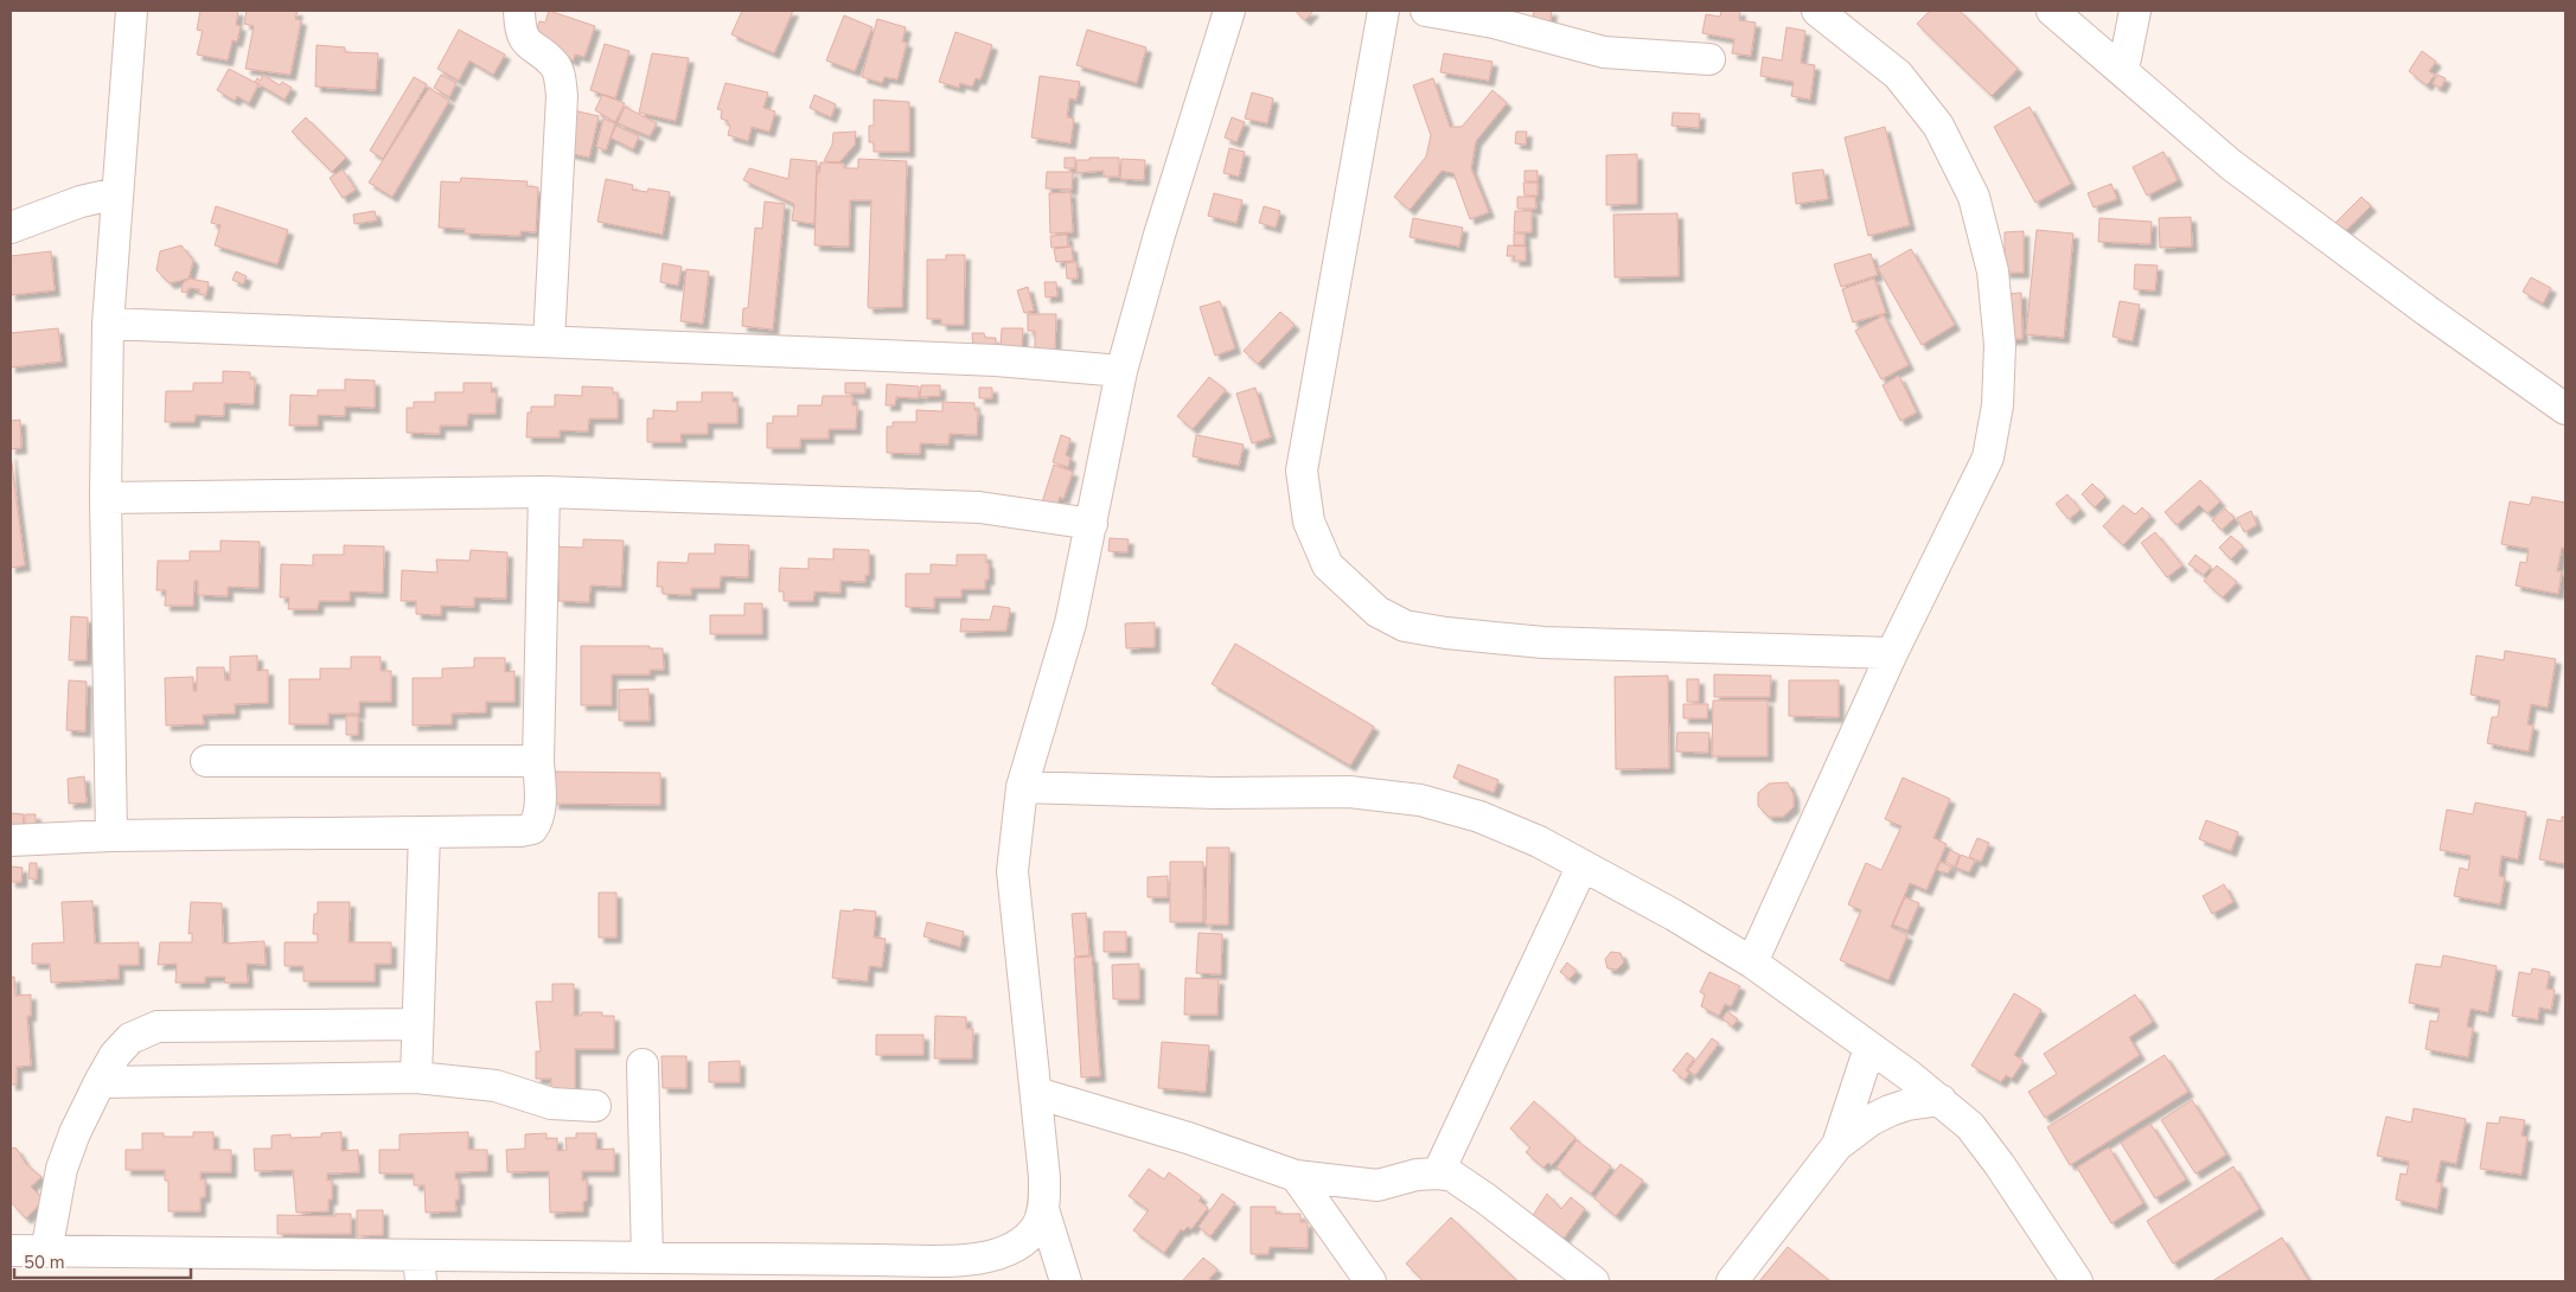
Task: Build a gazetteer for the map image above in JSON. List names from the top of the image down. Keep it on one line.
{"scale_bar":"50 m"}
